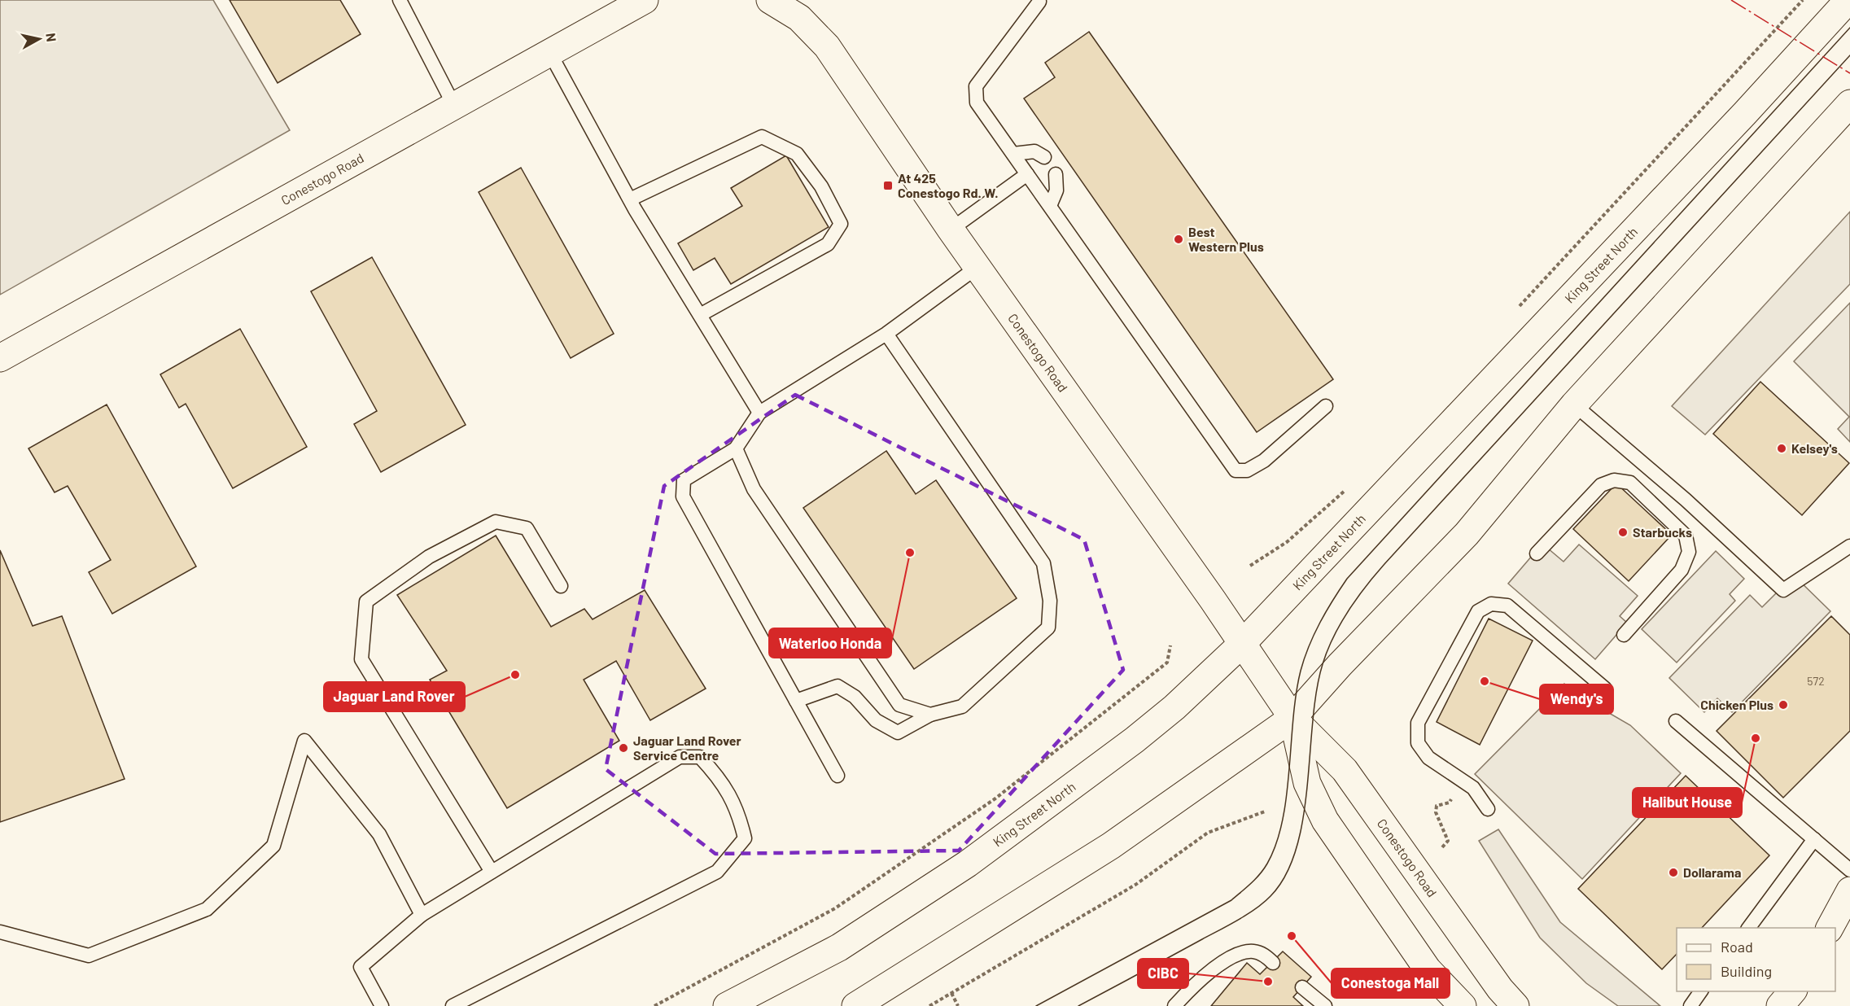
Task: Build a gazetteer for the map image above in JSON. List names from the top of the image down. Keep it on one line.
{"streets":{"main road":["Conestogo Road","King Street North"]},"crossings":[["Conestogo Road","King Street North"]],"places":{"transit":["At 425 Conestogo Rd. W."],"other":["Best Western Plus","Kelsey's","Starbucks","Waterloo Honda","Jaguar Land Rover","Wendy's","Chicken Plus","Halibut House","Jaguar Land Rover Service Centre","Dollarama","Conestoga Mall","CIBC"]},"house_numbers":["572"],"legend":["Road","Building"],"north":"right"}
